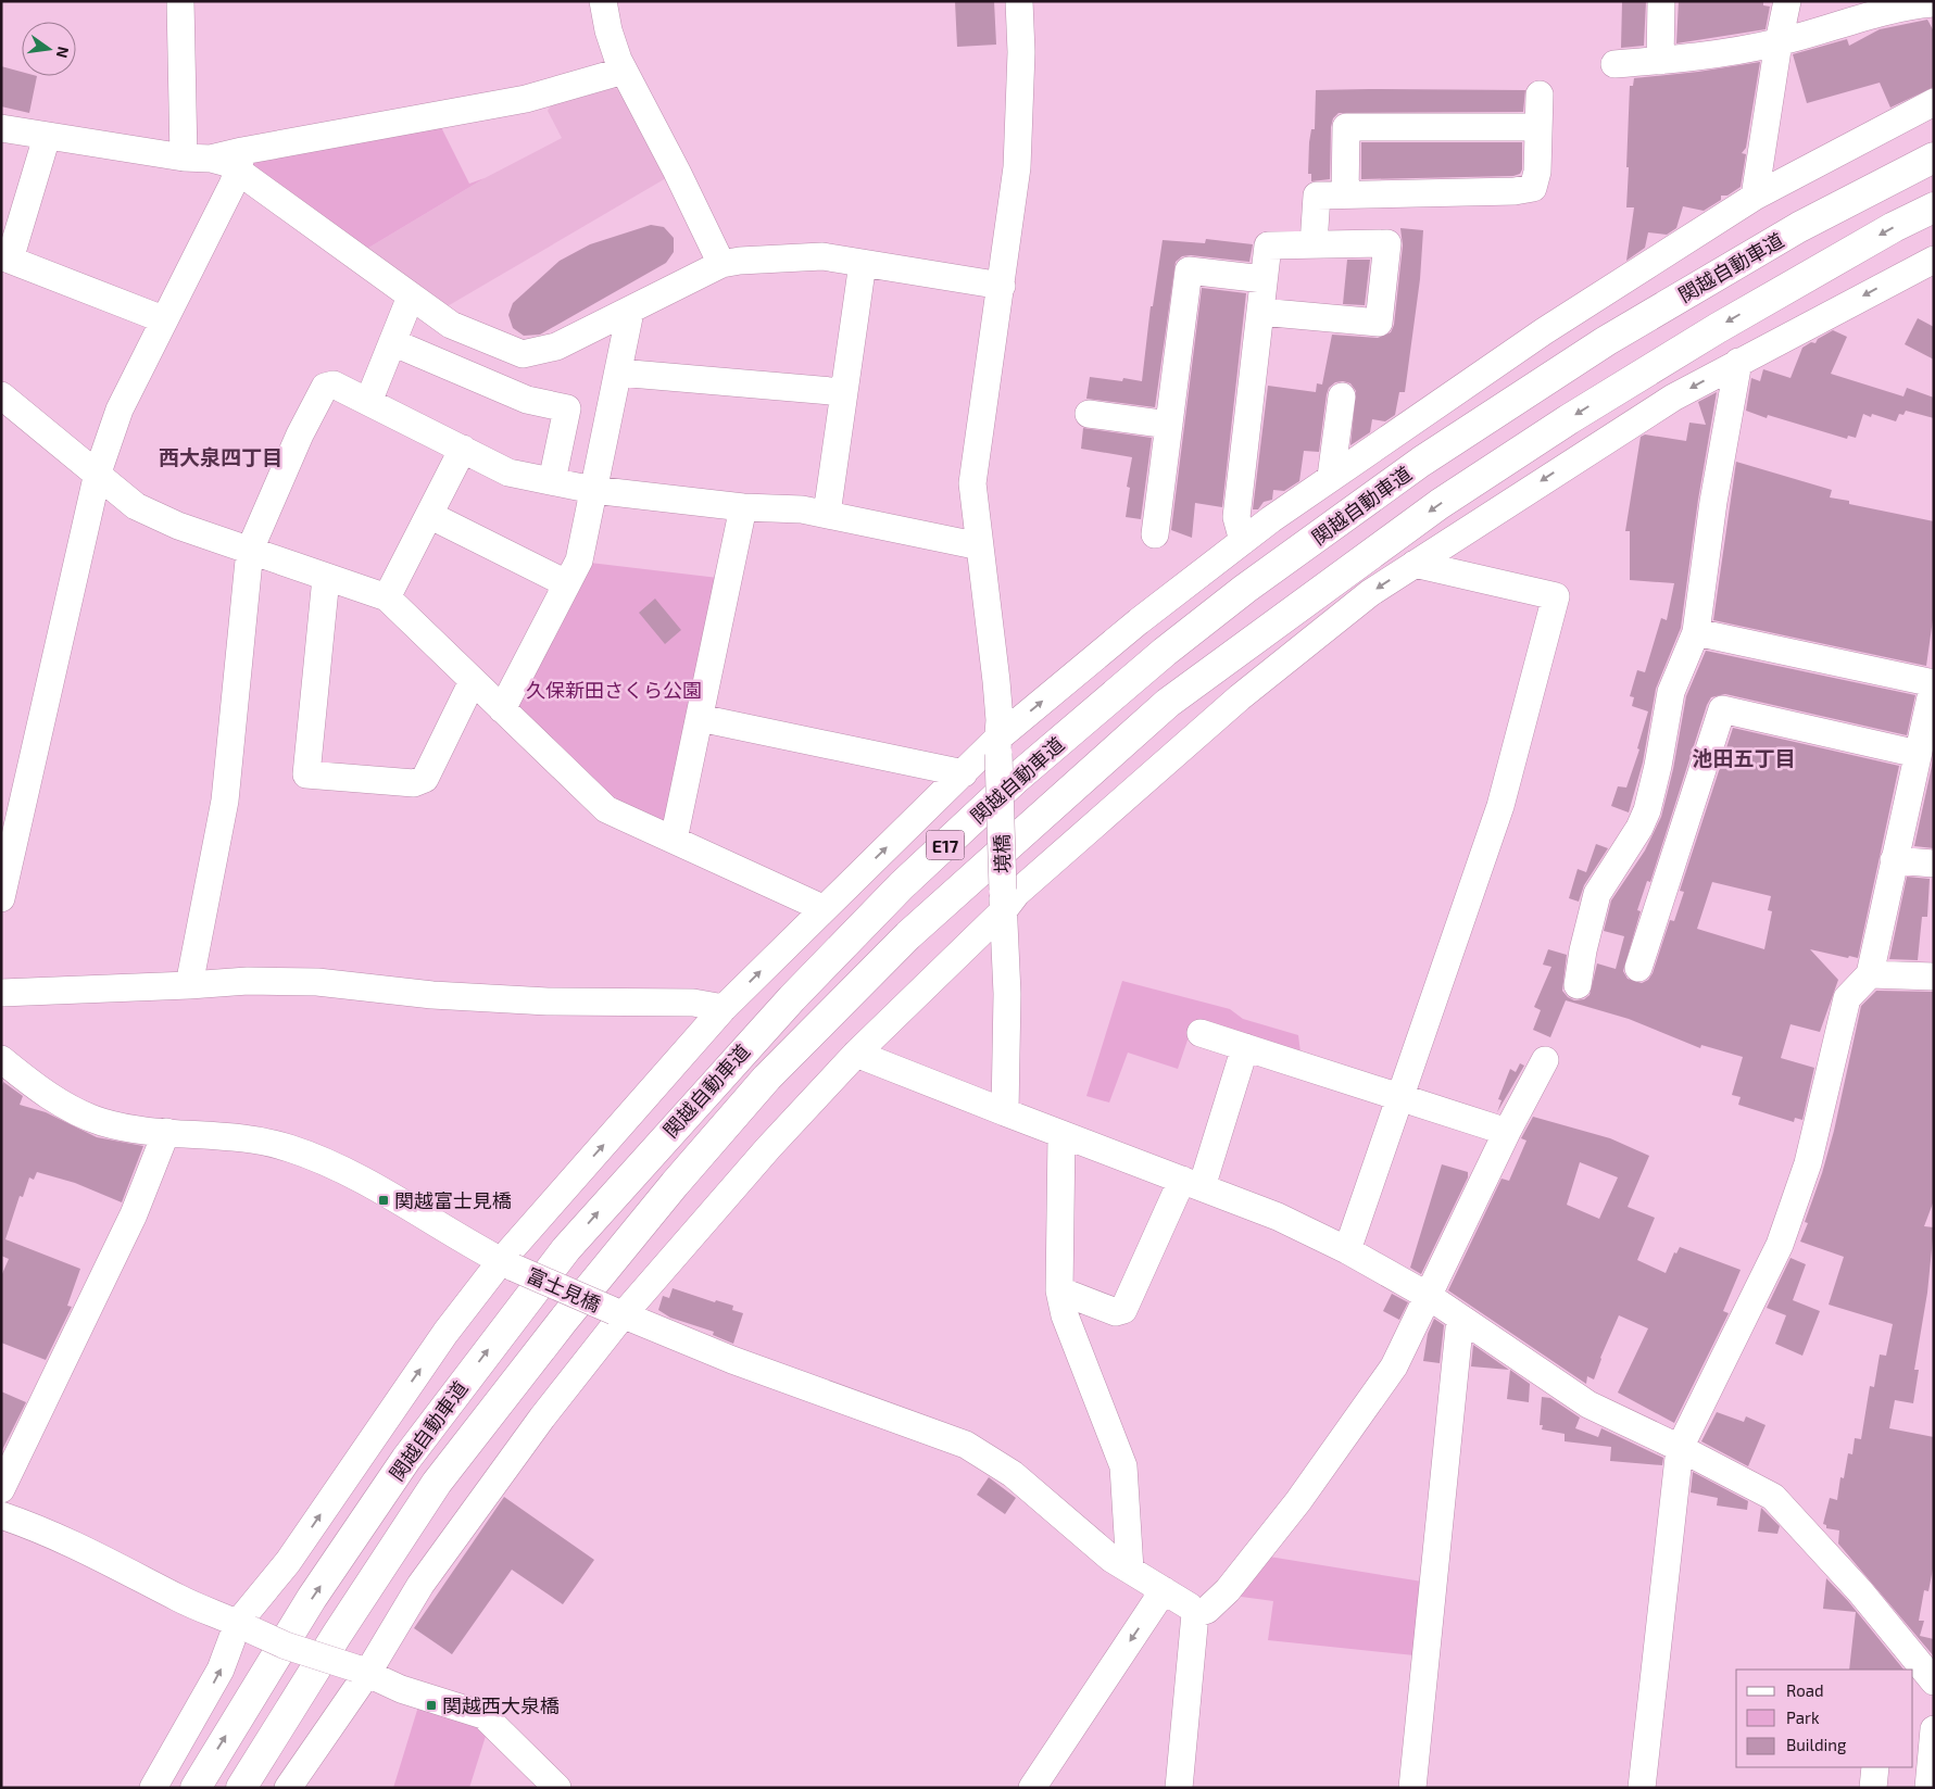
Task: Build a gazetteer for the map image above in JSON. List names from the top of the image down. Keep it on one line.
{"streets":{"highway":["関越自動車道","E17"],"street":["境橋","富士見橋"]},"districts":["西大泉四丁目","池田五丁目"],"parks":["久保新田さくら公園"],"places":{"transit":["関越富士見橋","関越西大泉橋"]},"legend":["Road","Park","Building"],"north":"right"}
